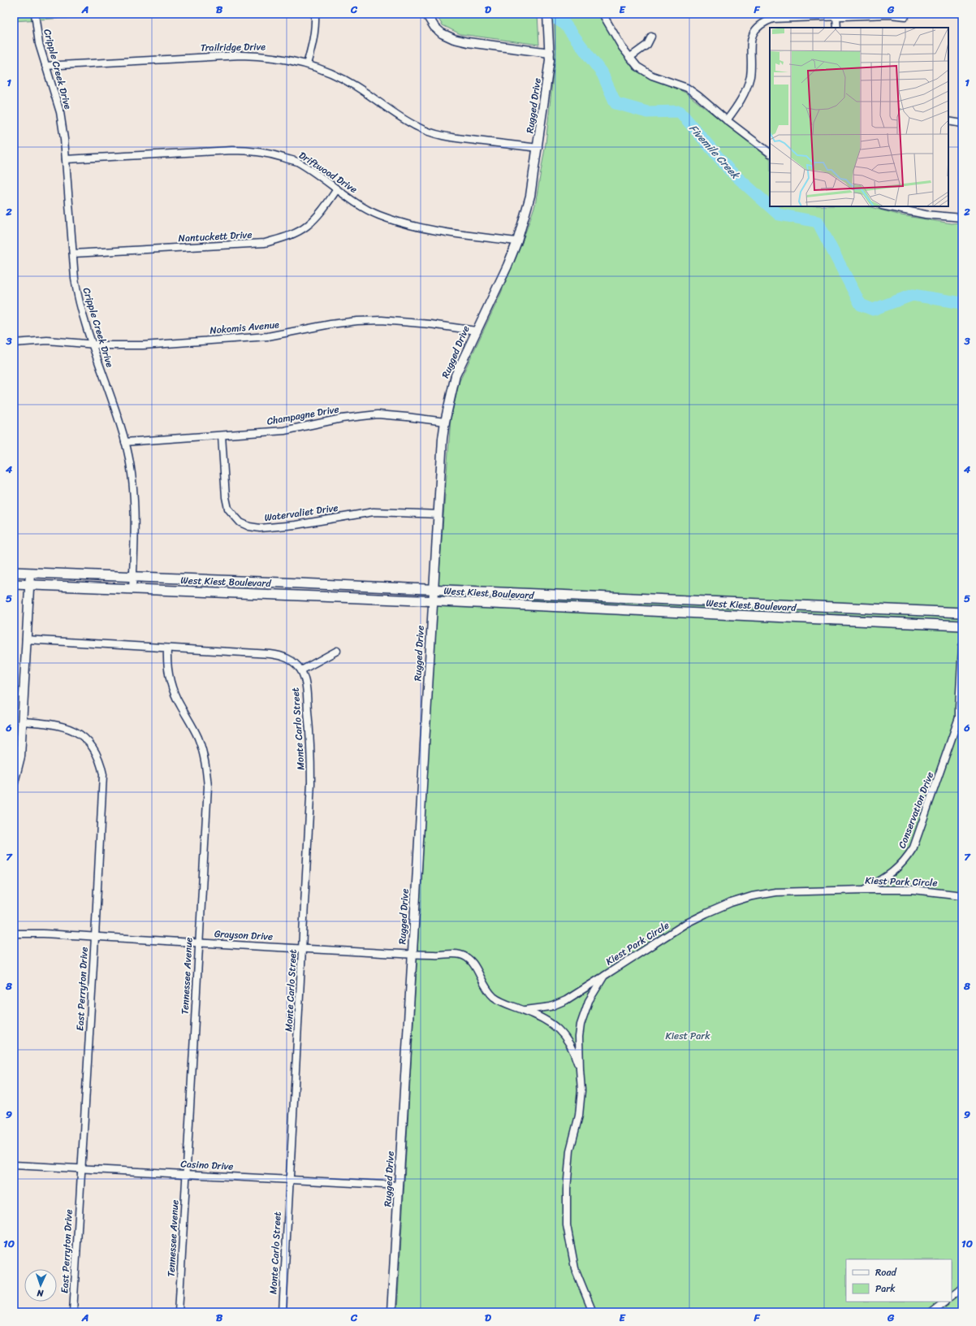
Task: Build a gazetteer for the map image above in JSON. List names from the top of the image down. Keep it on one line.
{"streets":{"main road":["West Kiest Boulevard"],"street":["Trailridge Drive","Cripple Creek Drive","Rugged Drive","Driftwood Drive","Nantuckett Drive","Nokomis Avenue","Champagne Drive","Watervaliet Drive","Monte Carlo Street","Conservation Drive","Kiest Park Circle","Grayson Drive","Tennessee Avenue","East Perryton Drive","Casino Drive"]},"crossings":[["Trailridge Drive","Cripple Creek Drive"],["Trailridge Drive","Rugged Drive"],["Cripple Creek Drive","Driftwood Drive"],["Cripple Creek Drive","Nantuckett Drive"],["Cripple Creek Drive","Nokomis Avenue"],["Cripple Creek Drive","Champagne Drive"],["Cripple Creek Drive","West Kiest Boulevard"],["Rugged Drive","Driftwood Drive"],["Rugged Drive","Nokomis Avenue"],["Rugged Drive","Champagne Drive"],["Rugged Drive","Watervaliet Drive"],["Rugged Drive","West Kiest Boulevard"],["Rugged Drive","Grayson Drive"],["Rugged Drive","Casino Drive"],["Driftwood Drive","Nantuckett Drive"],["Champagne Drive","Watervaliet Drive"],["Monte Carlo Street","Grayson Drive"],["Monte Carlo Street","Casino Drive"],["Conservation Drive","Kiest Park Circle"],["Kiest Park Circle","Grayson Drive"],["Grayson Drive","Tennessee Avenue"],["Grayson Drive","East Perryton Drive"],["Tennessee Avenue","Casino Drive"],["East Perryton Drive","Casino Drive"]],"water":["Fivemile Creek"],"parks":["Kiest Park"],"legend":["Road","Park"],"north":"bottom","grid":{"columns":["A","B","C","D","E","F","G"],"rows":["1","2","3","4","5","6","7","8","9","10"]}}
